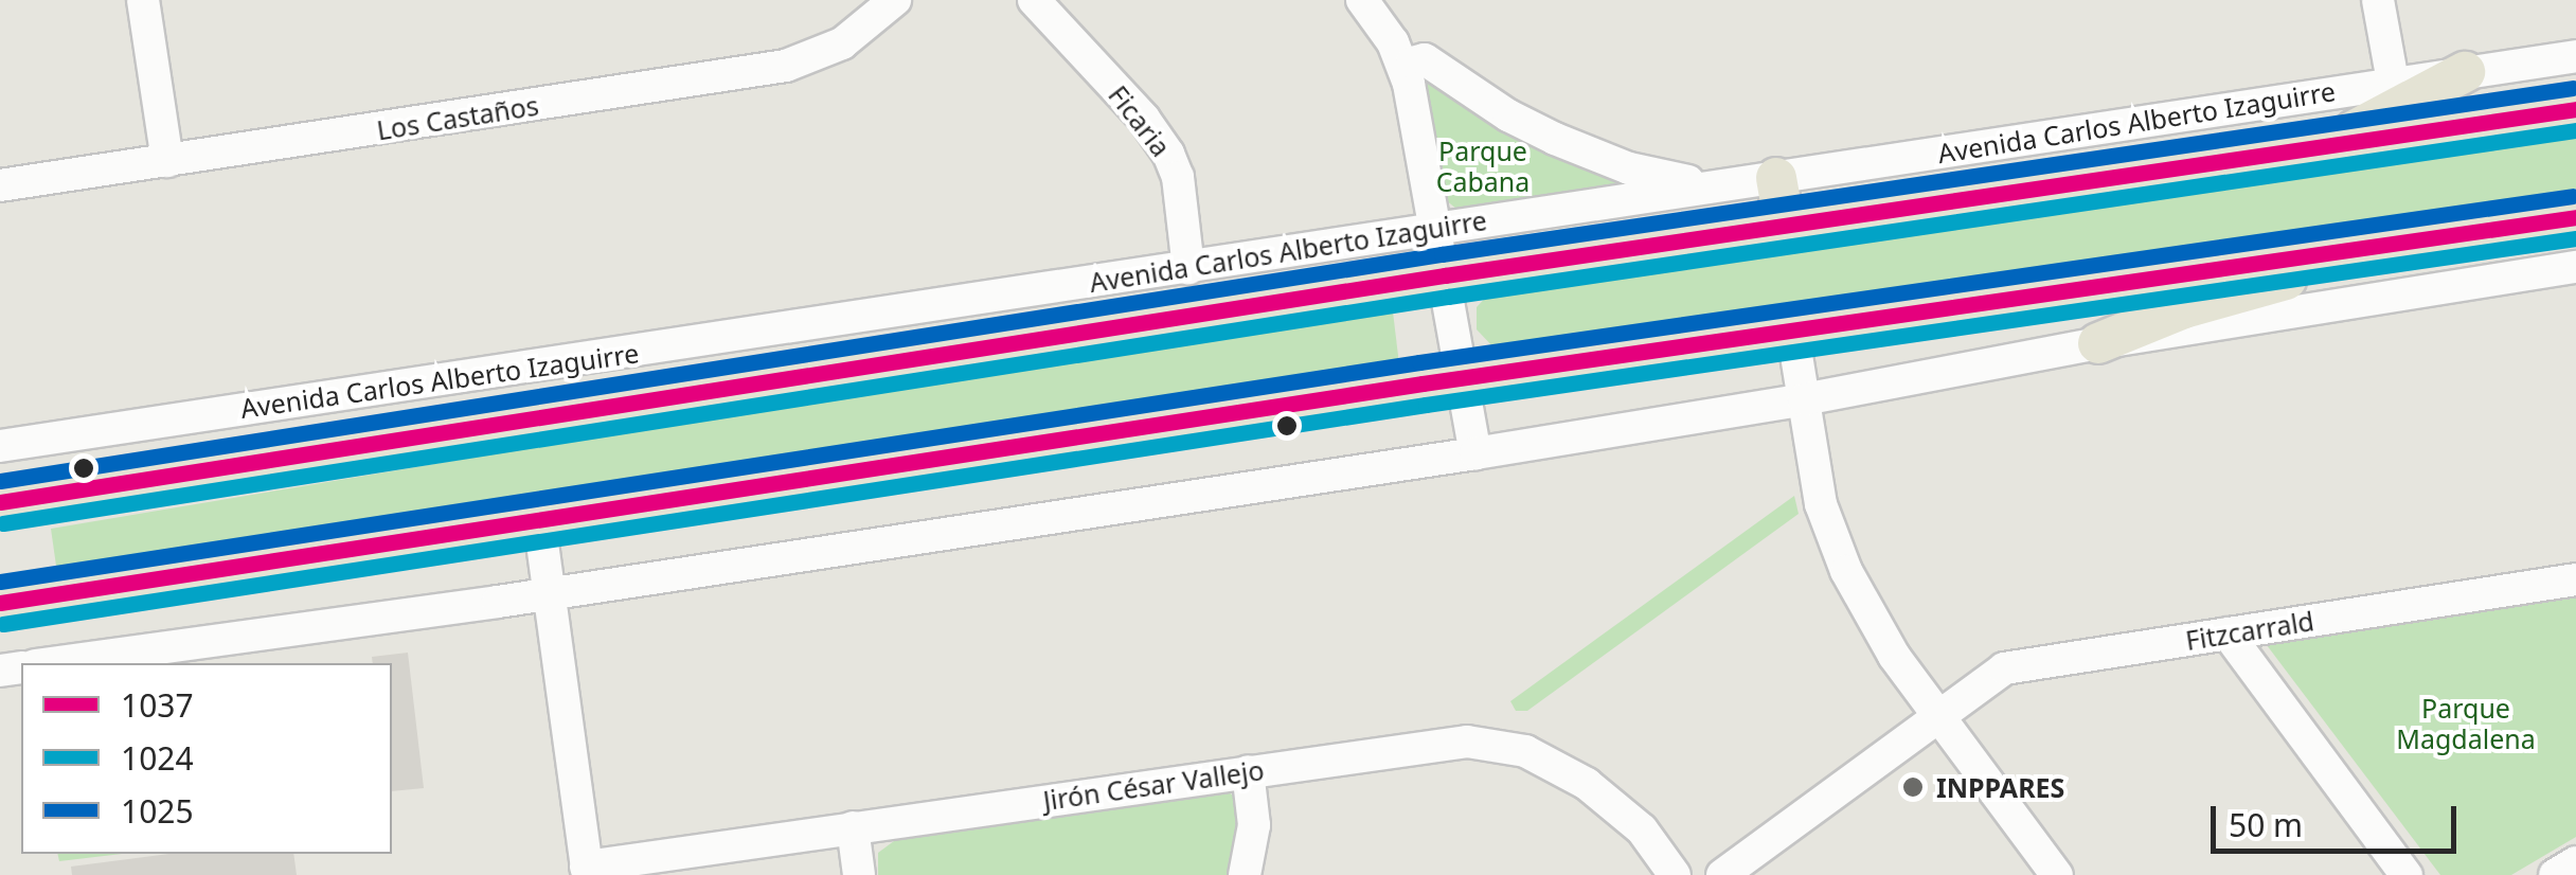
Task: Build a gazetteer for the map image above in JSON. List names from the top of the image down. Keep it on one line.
{"streets":{"main road":["Avenida Carlos Alberto Izaguirre"],"street":["Los Castaños","Ficaria","Fitzcarrald","Jirón César Vallejo"]},"crossings":[["Ficaria","Avenida Carlos Alberto Izaguirre"]],"parks":["Parque Cabana","Parque Magdalena"],"places":["INPPARES"],"lines":["transit line 1025","transit line 1037","transit line 1024"],"legend":["1037","1024","1025"],"scale_bar":"50 m"}
